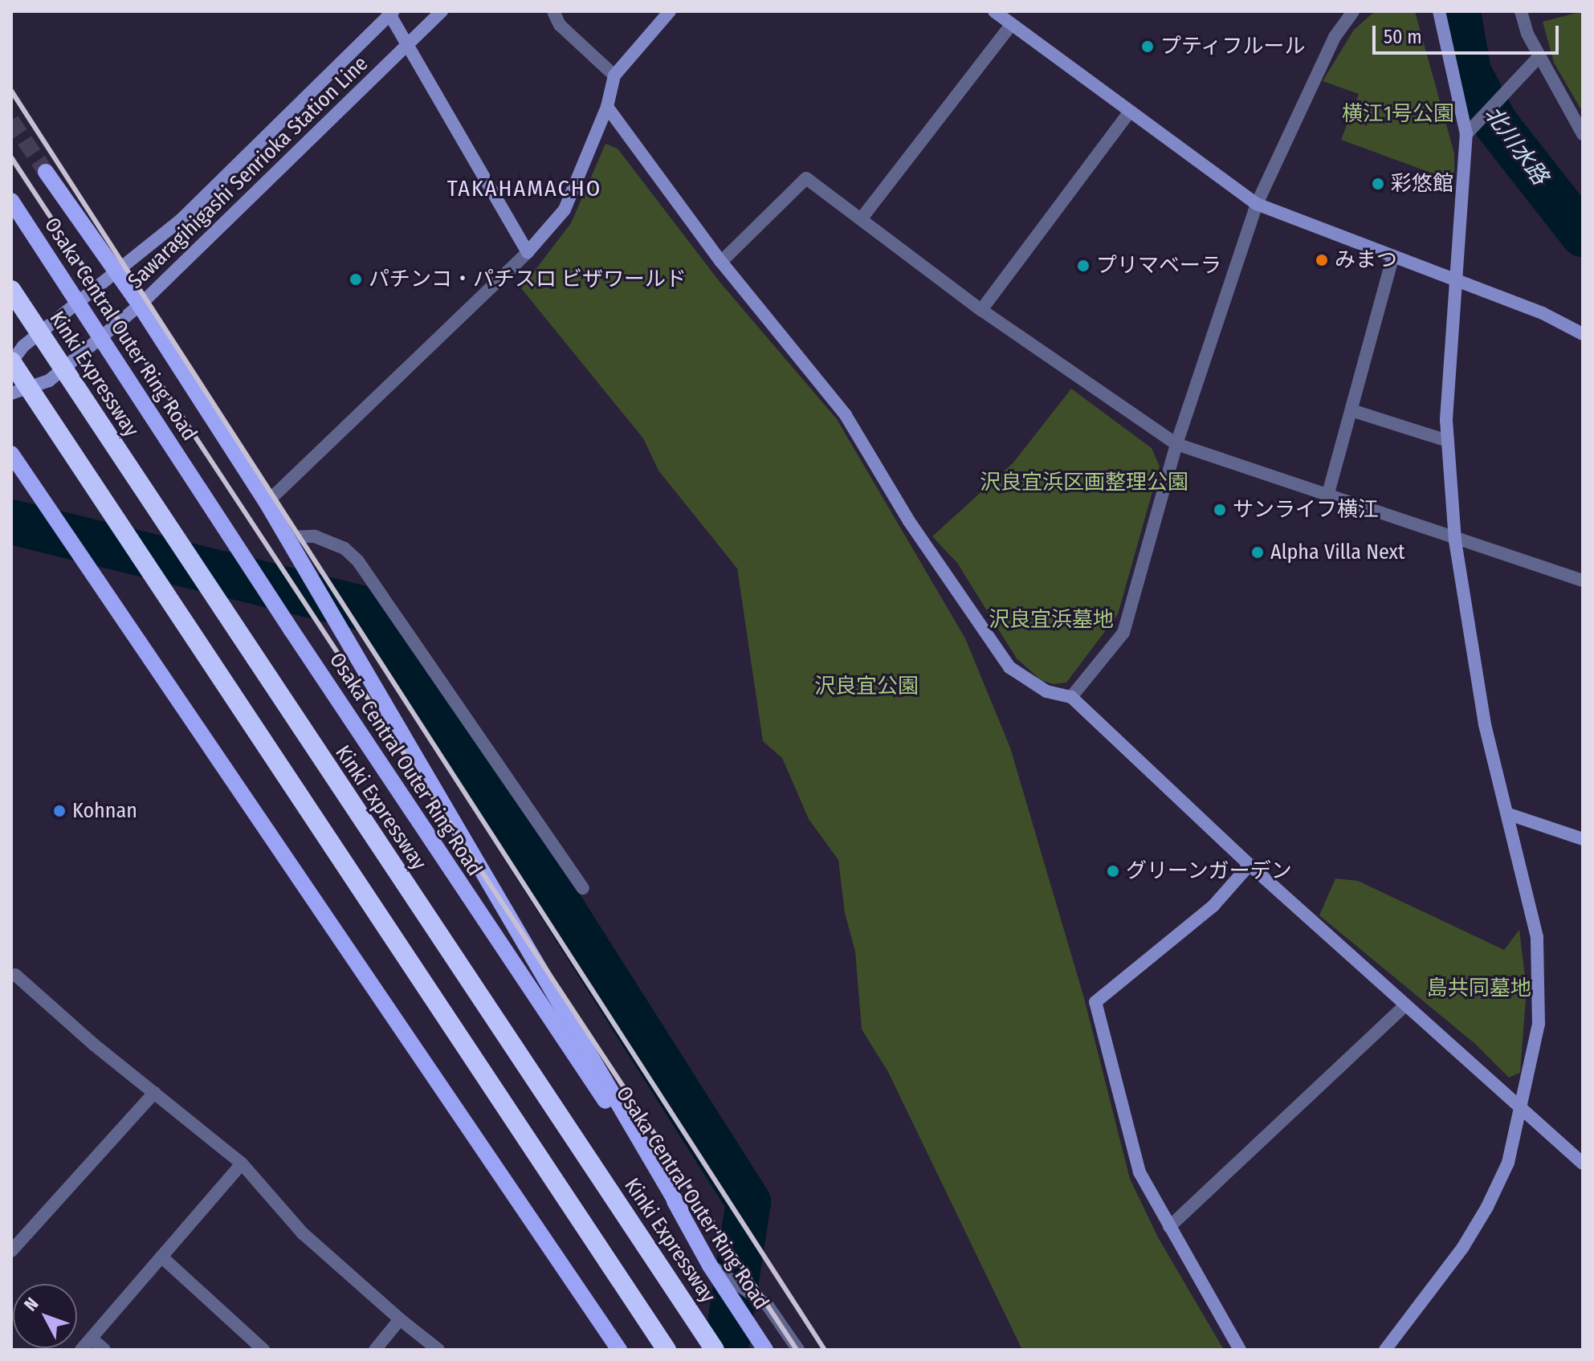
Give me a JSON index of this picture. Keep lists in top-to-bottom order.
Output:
{
  "streets": {
    "highway": ["Kinki Expressway"],
    "main road": ["Osaka Central Outer Ring Road"],
    "street": ["Sawaragihigashi Senrioka Station Line"]
  },
  "districts": ["TAKAHAMACHO"],
  "water": ["北川水路"],
  "parks": [
    "横江1号公園",
    "沢良宜浜区画整理公園",
    "沢良宜浜墓地",
    "沢良宜公園",
    "島共同墓地"
  ],
  "places": [
    "プティフルール",
    "彩悠館",
    "みまつ",
    "プリマベーラ",
    "パチンコ・パチスロ ビザワールド",
    "サンライフ横江",
    "Alpha Villa Next",
    "Kohnan",
    "グリーンガーデン"
  ],
  "scale_bar": "50 m",
  "north": "top left"
}
